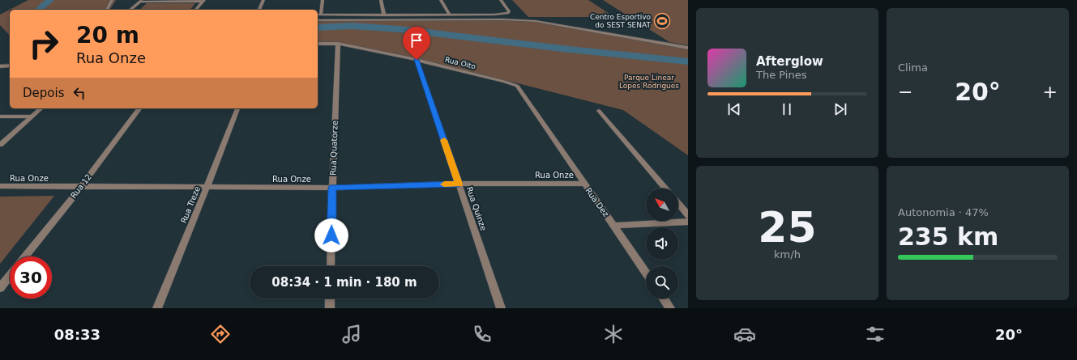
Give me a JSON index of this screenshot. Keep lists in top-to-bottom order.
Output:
{
  "streets": {
    "street": [
      "Rua Oito",
      "Rua Quatorze",
      "Rua Onze",
      "Rua 12",
      "Rua Dez",
      "Rua Treze",
      "Rua Quinze"
    ]
  },
  "crossings": [
    ["Rua Oito", "Rua Quatorze"],
    ["Rua Oito", "Rua Dez"],
    ["Rua Oito", "Rua Quinze"],
    ["Rua Quatorze", "Rua Onze"],
    ["Rua Onze", "Rua 12"],
    ["Rua Onze", "Rua Dez"],
    ["Rua Onze", "Rua Treze"],
    ["Rua Onze", "Rua Quinze"]
  ],
  "parks": ["Parque Linear Lopes Rodrigues"],
  "places": {
    "sports": ["Centro Esportivo do SEST SENAT"]
  },
  "north": "top left",
  "page": {
    "tile": [
      "Clima",
      ["25", "km/h"],
      ["Autonomia · 47%", "235 km"]
    ],
    "turn": ["20 m", "Rua Onze"],
    "song": ["Afterglow", "The Pines"],
    "then": "Depois",
    "heat": ["−", "20°", "+"],
    "limit": "30",
    "trip": "08:34 · 1 min · 180 m",
    "tabs": ["08:33", "20°"]
  }
}
